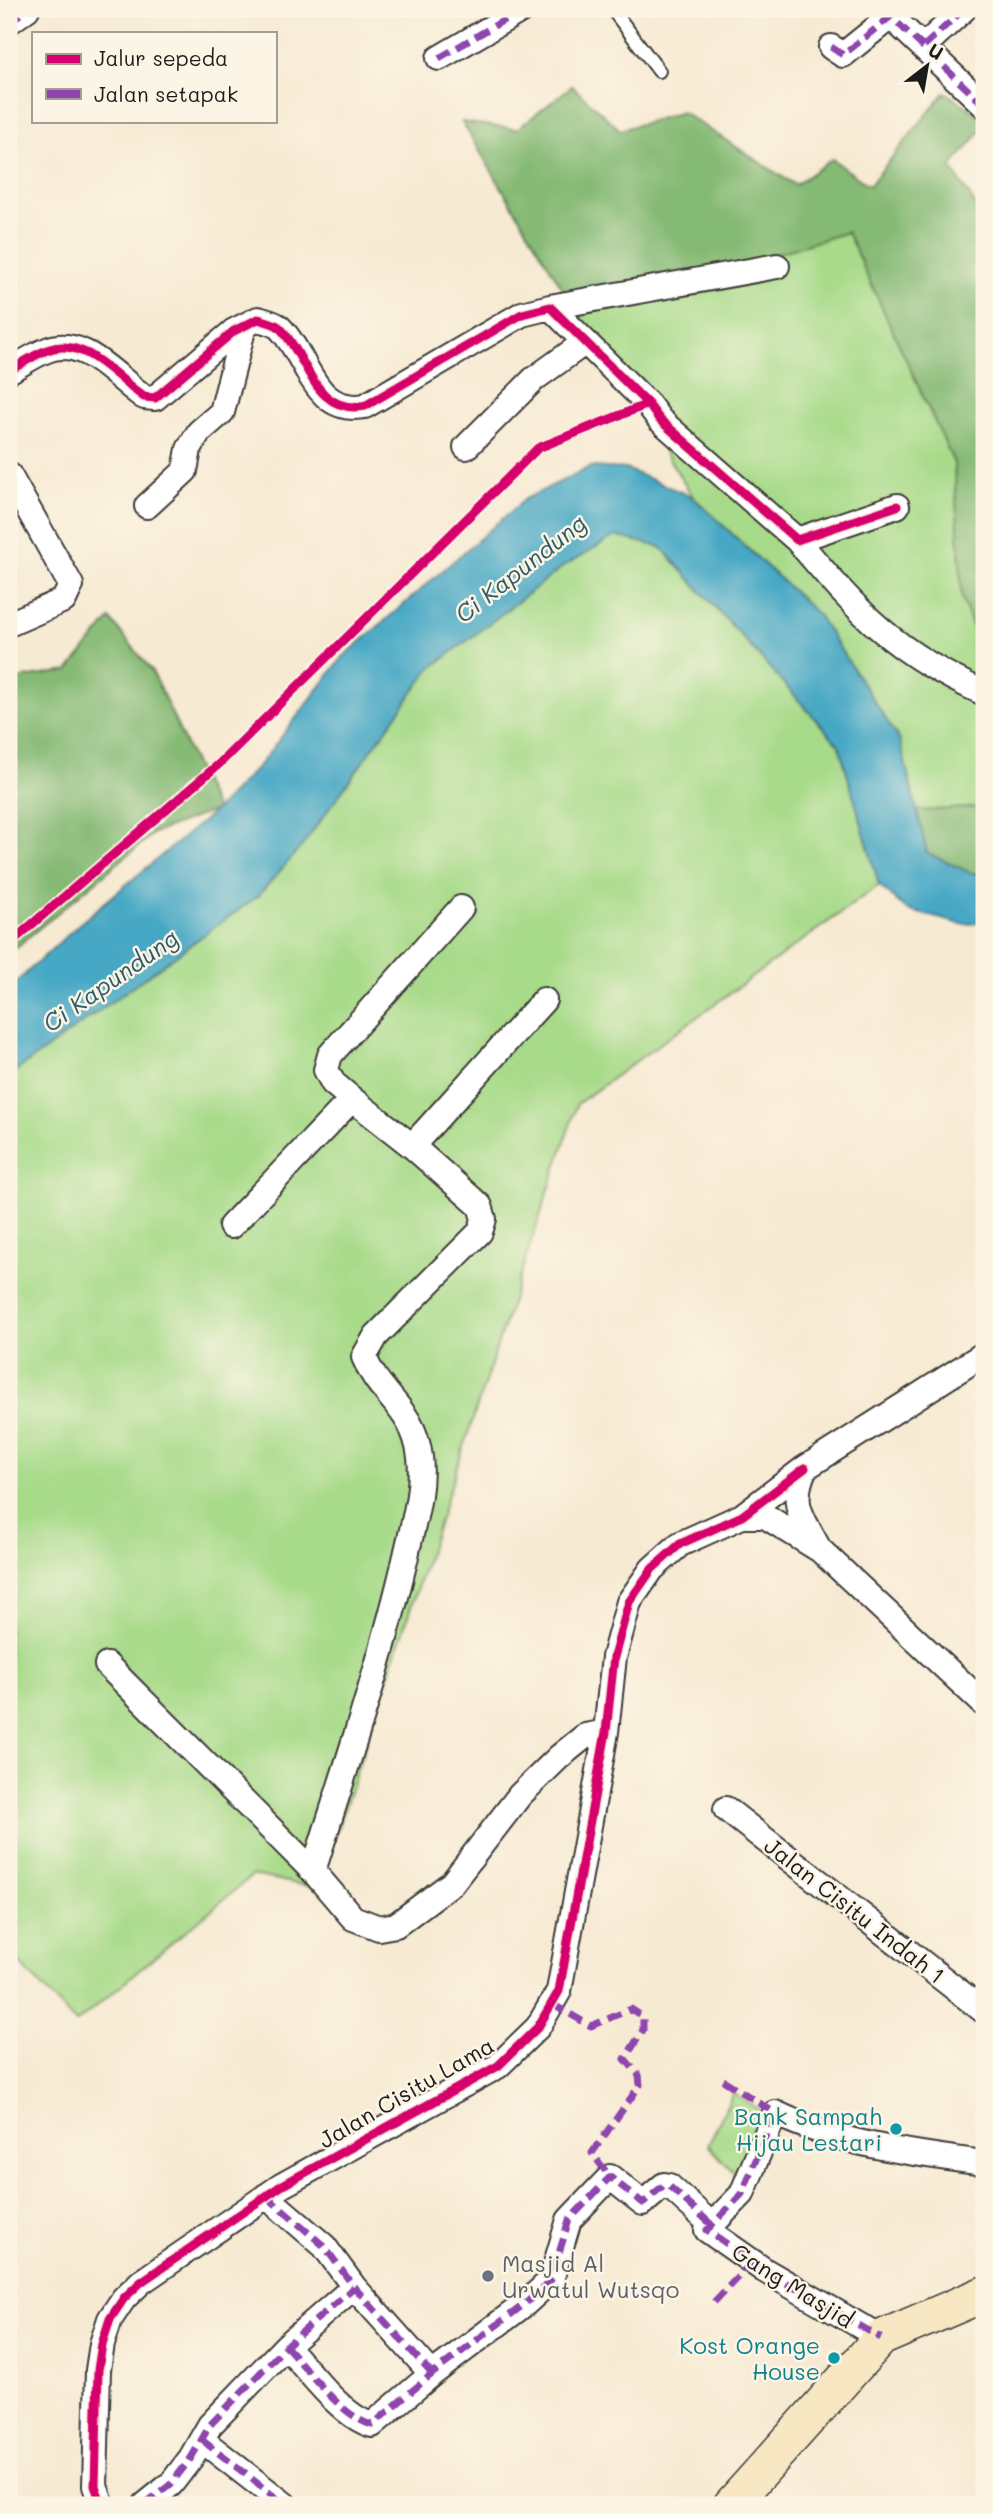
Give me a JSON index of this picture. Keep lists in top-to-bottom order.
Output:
{
  "streets": {
    "street": ["Jalan Cisitu Indah 1", "Jalan Cisitu Lama", "Gang Masjid"]
  },
  "water": ["Ci Kapundung"],
  "places": ["Bank Sampah Hijau Lestari", "Masjid Al Urwatul Wutsqo", "Kost Orange House"],
  "legend": ["Jalur sepeda", "Jalan setapak"],
  "north": "top right"
}
